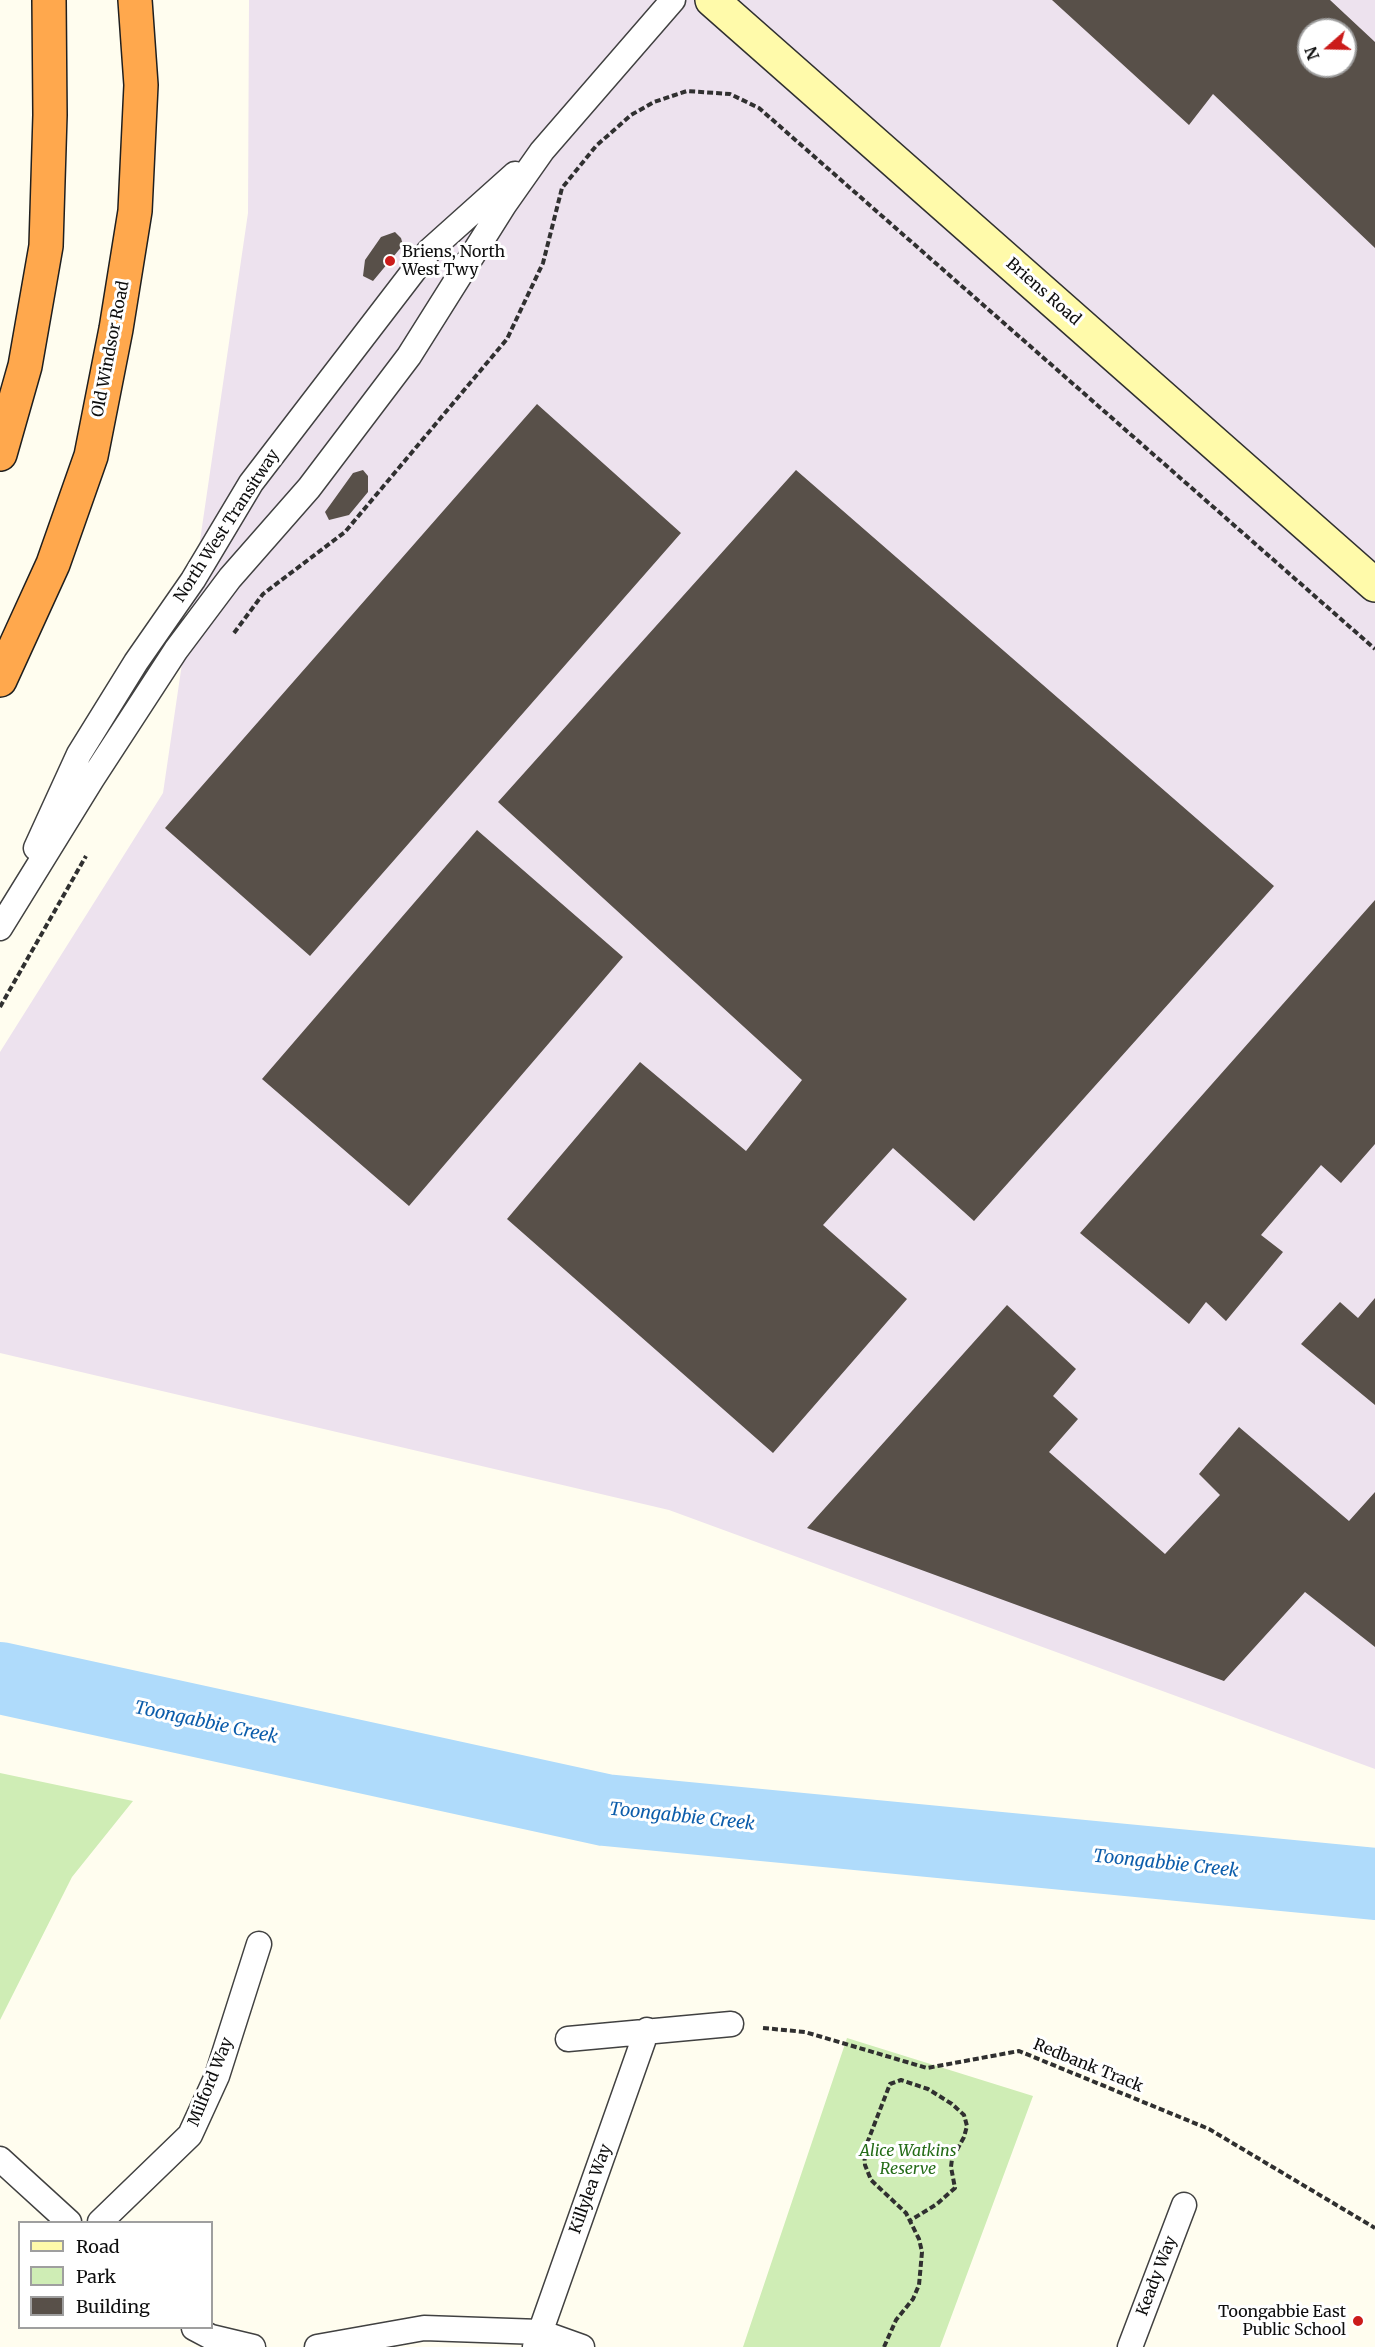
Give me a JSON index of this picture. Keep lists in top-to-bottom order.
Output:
{
  "streets": {
    "highway": ["Old Windsor Road"],
    "street": ["Briens Road"],
    "lane": [
      "North West Transitway",
      "Milford Way",
      "Killylea Way",
      "Keady Way"
    ],
    "path": ["Redbank Track"]
  },
  "water": ["Toongabbie Creek"],
  "parks": ["Alice Watkins Reserve"],
  "places": ["Briens, North West Twy", "Toongabbie East Public School"],
  "legend": ["Road", "Park", "Building"],
  "north": "left"
}
